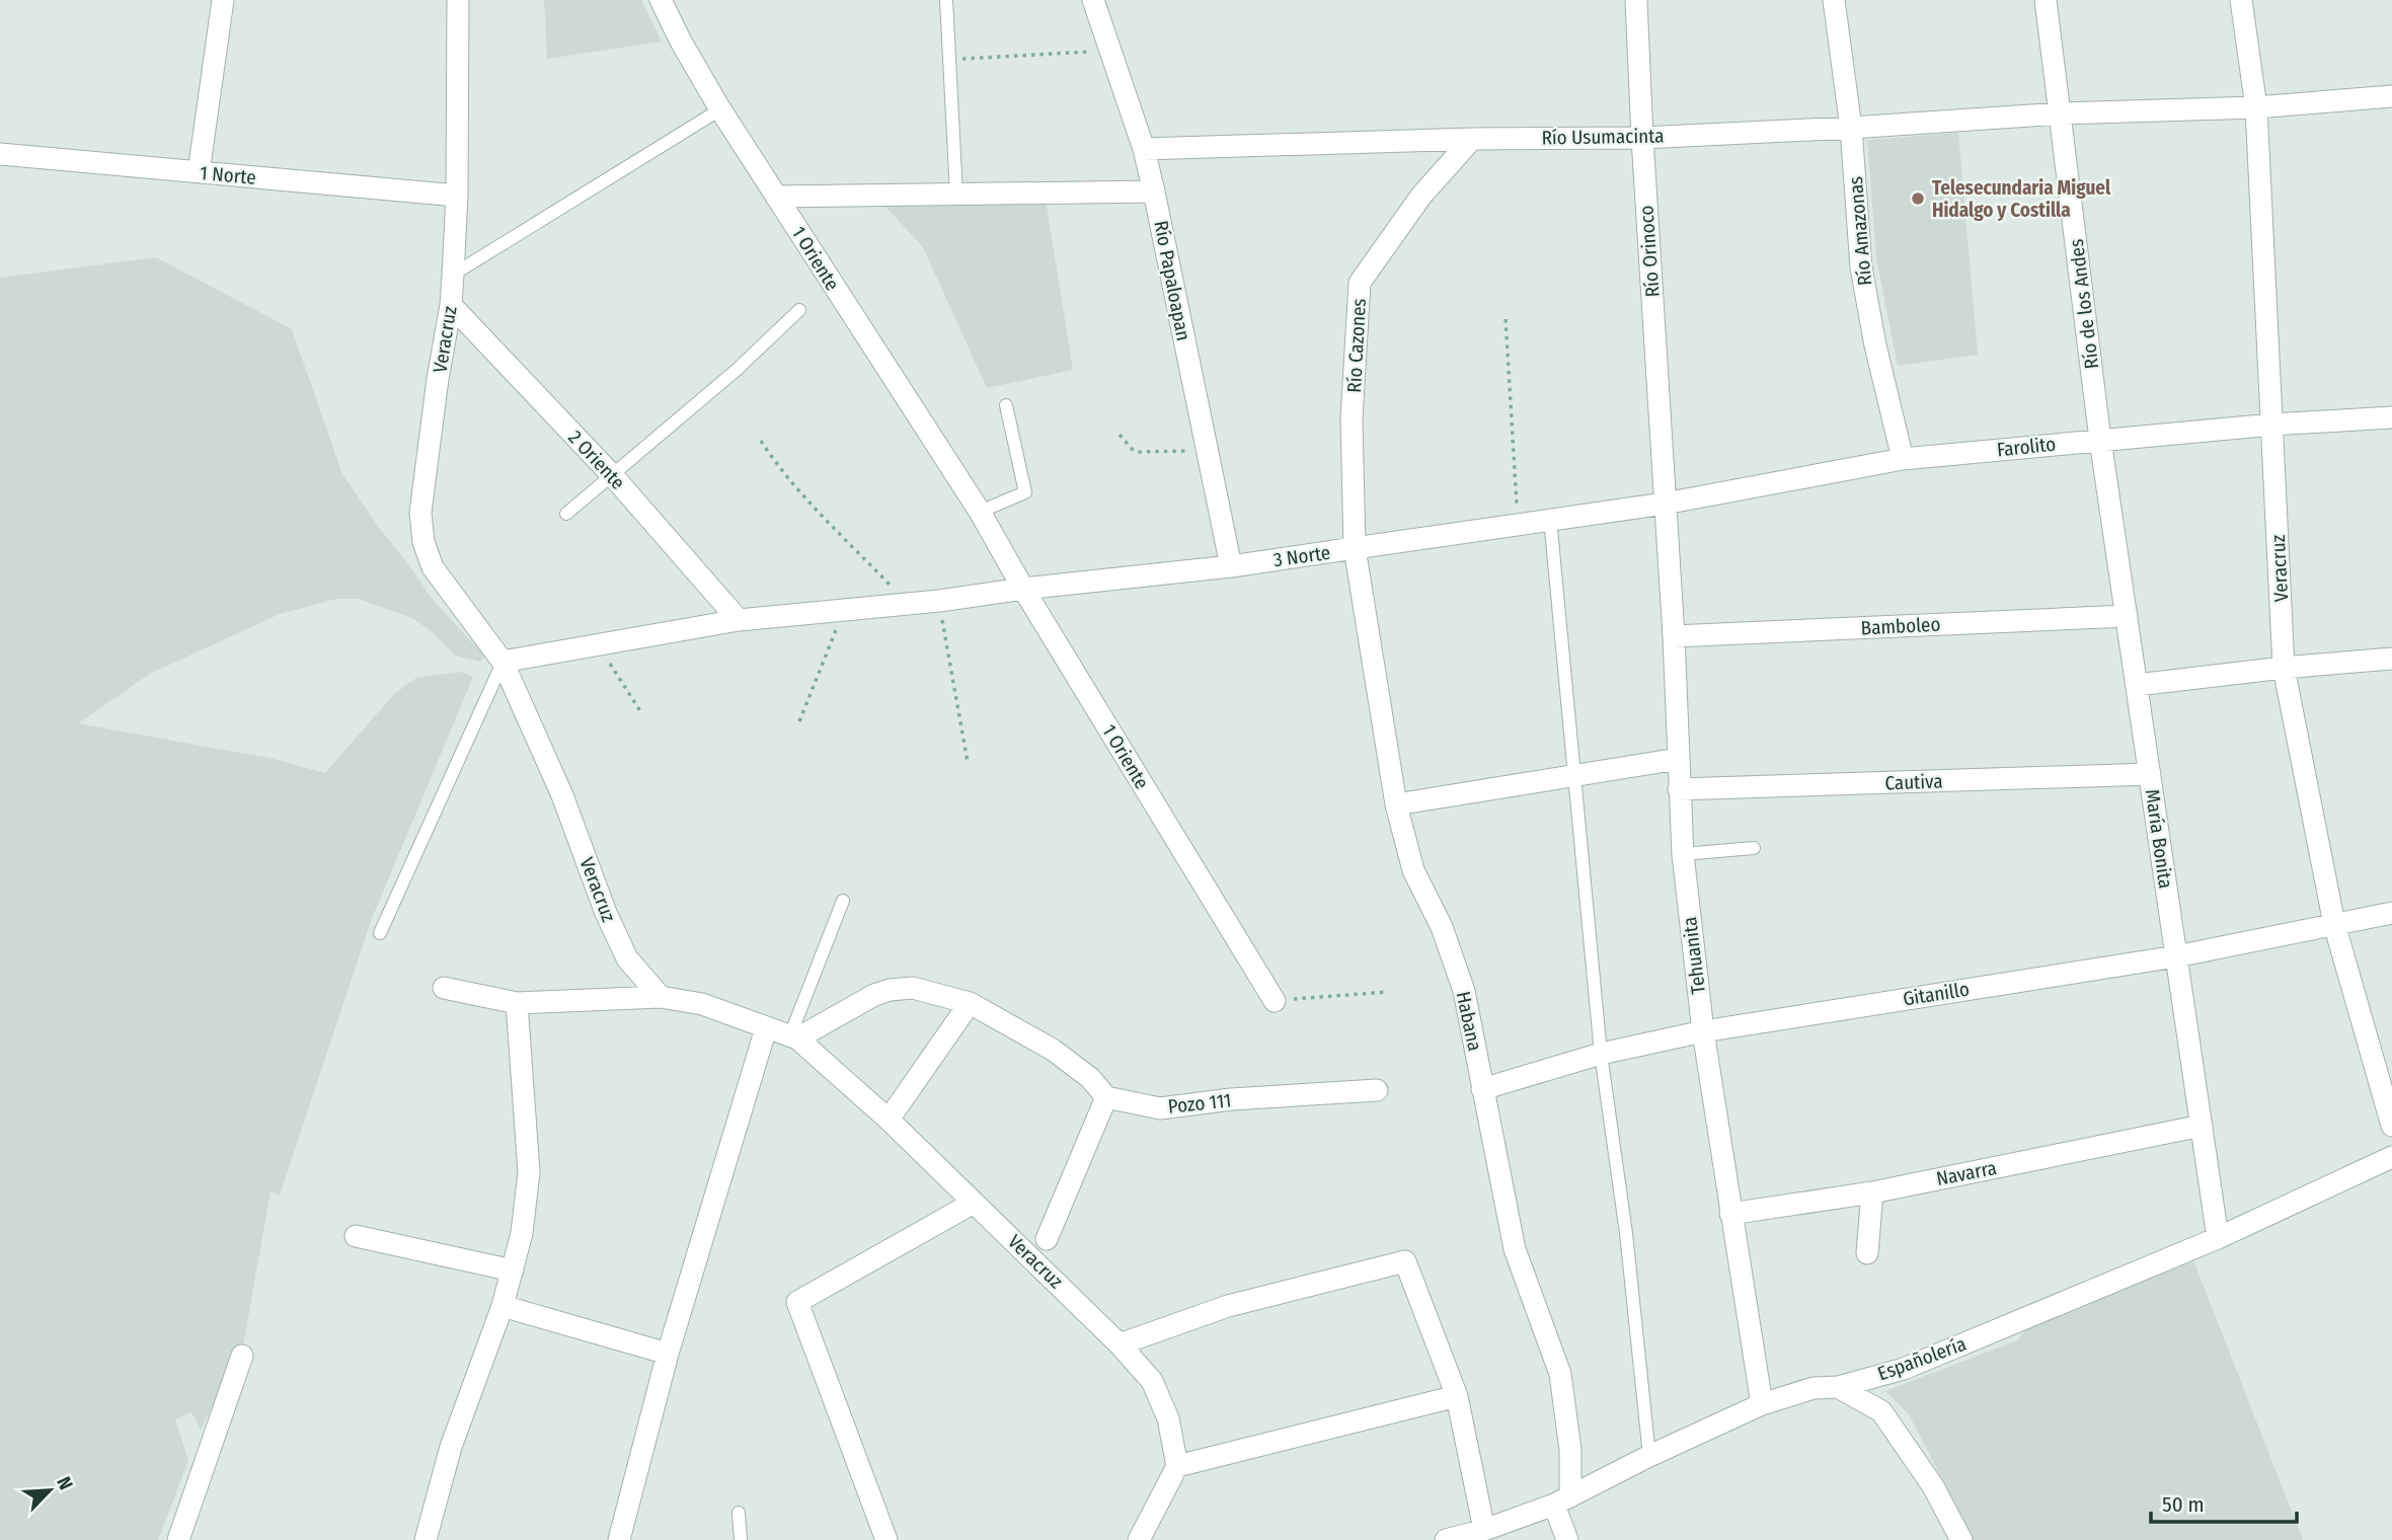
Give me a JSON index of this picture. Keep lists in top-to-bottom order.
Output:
{
  "streets": {
    "street": [
      "Río Usumacinta",
      "1 Norte",
      "Río Amazonas",
      "Río Orinoco",
      "1 Oriente",
      "Río Papaloapan",
      "Río de los Andes",
      "Veracruz",
      "Río Cazones",
      "Farolito",
      "2 Oriente",
      "3 Norte",
      "Bamboleo",
      "Cautiva",
      "María Bonita",
      "Tehuanita",
      "Gitanillo",
      "Habana",
      "Pozo 111",
      "Navarra",
      "Españolería"
    ]
  },
  "crossings": [
    ["Río Usumacinta", "Río Amazonas"],
    ["Río Usumacinta", "Río Orinoco"],
    ["Río Usumacinta", "Río Papaloapan"],
    ["Río Usumacinta", "Río de los Andes"],
    ["Río Usumacinta", "Veracruz"],
    ["Río Usumacinta", "Río Cazones"],
    ["1 Norte", "Veracruz"],
    ["Río Amazonas", "Farolito"],
    ["Río Orinoco", "Farolito"],
    ["Río Orinoco", "3 Norte"],
    ["Río Orinoco", "Tehuanita"],
    ["1 Oriente", "3 Norte"],
    ["Río Papaloapan", "3 Norte"],
    ["Río de los Andes", "Farolito"],
    ["Río de los Andes", "María Bonita"],
    ["Veracruz", "Farolito"],
    ["Veracruz", "2 Oriente"],
    ["Veracruz", "3 Norte"],
    ["Veracruz", "Gitanillo"],
    ["Veracruz", "Pozo 111"],
    ["Río Cazones", "3 Norte"],
    ["Río Cazones", "Habana"],
    ["Farolito", "3 Norte"],
    ["Farolito", "María Bonita"],
    ["Farolito", "Tehuanita"],
    ["2 Oriente", "3 Norte"],
    ["3 Norte", "Tehuanita"],
    ["3 Norte", "Habana"],
    ["Bamboleo", "María Bonita"],
    ["Bamboleo", "Tehuanita"],
    ["Cautiva", "María Bonita"],
    ["Cautiva", "Tehuanita"],
    ["María Bonita", "Gitanillo"],
    ["María Bonita", "Navarra"],
    ["María Bonita", "Españolería"],
    ["Tehuanita", "Gitanillo"],
    ["Tehuanita", "Navarra"],
    ["Tehuanita", "Españolería"],
    ["Gitanillo", "Habana"],
    ["Habana", "Españolería"]
  ],
  "places": ["Telesecundaria Miguel Hidalgo y Costilla"],
  "scale_bar": "50 m",
  "north": "top right"
}
